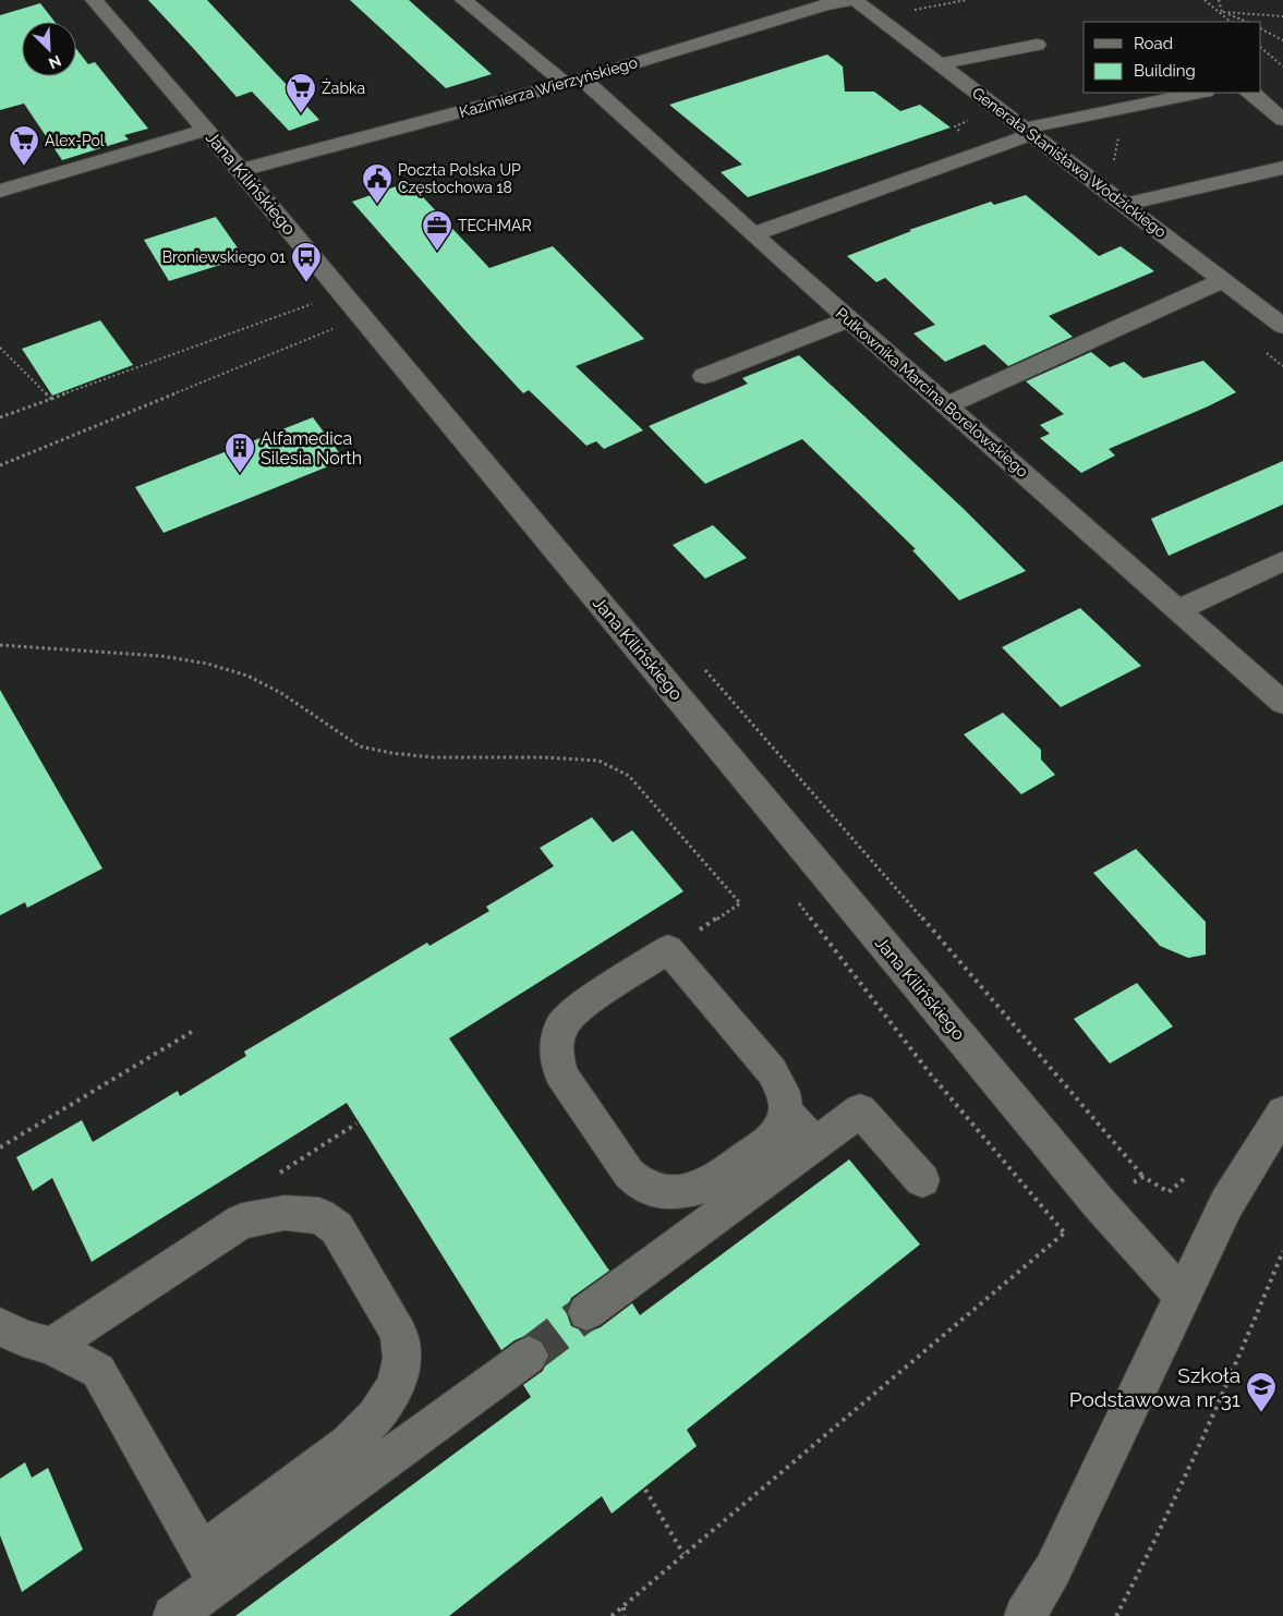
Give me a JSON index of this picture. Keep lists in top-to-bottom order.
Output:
{
  "streets": {
    "street": [
      "Kazimierza Wierzyńskiego",
      "Generała Stanisława Wodzickiego",
      "Jana Kilińskiego",
      "Pułkownika Marcina Borelowskiego"
    ]
  },
  "crossings": [
    ["Kazimierza Wierzyńskiego", "Generała Stanisława Wodzickiego"],
    ["Kazimierza Wierzyńskiego", "Jana Kilińskiego"],
    ["Kazimierza Wierzyńskiego", "Pułkownika Marcina Borelowskiego"]
  ],
  "places": {
    "supermarket": ["Żabka", "Alex-Pol"],
    "public building": ["Poczta Polska UP Częstochowa 18"],
    "office": ["TECHMAR"],
    "bus stop": ["Broniewskiego 01"],
    "building": ["Alfamedica Silesia North"],
    "school or university": ["Szkoła Podstawowa nr 31"]
  },
  "legend": ["Road", "Building"],
  "north": "bottom right"
}
